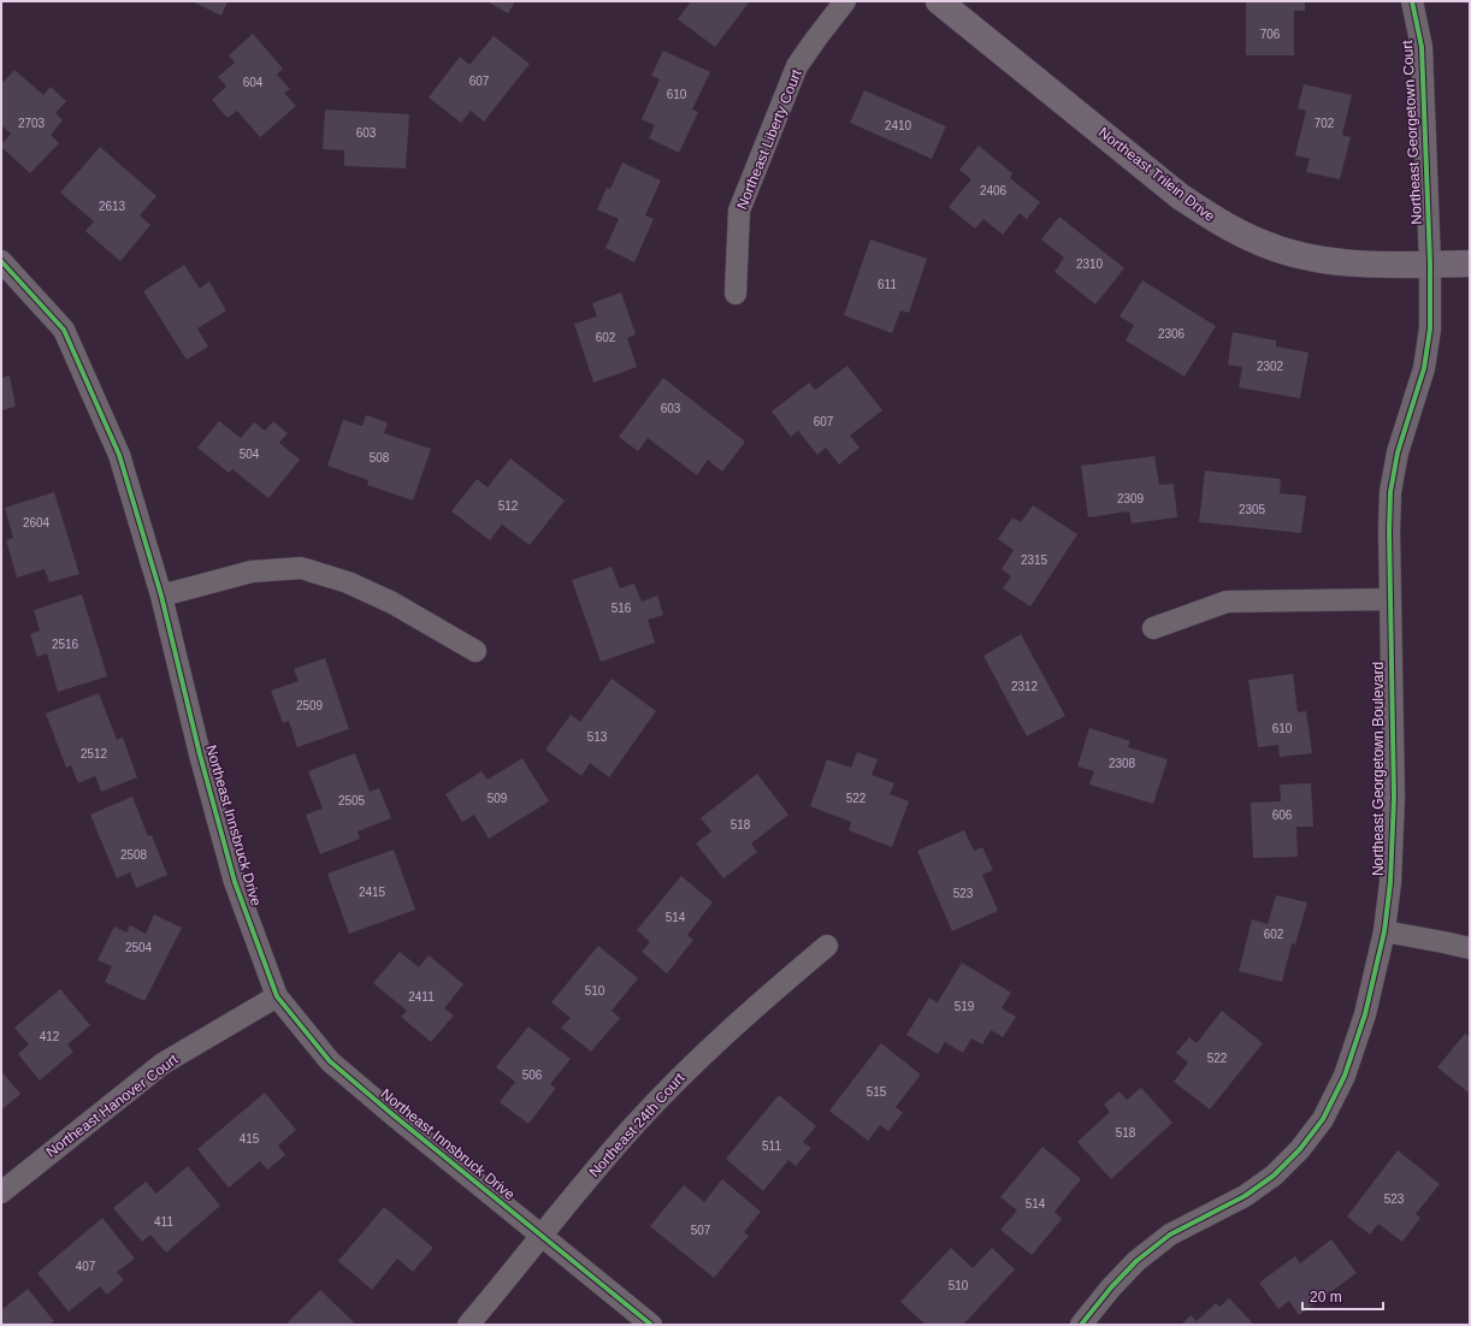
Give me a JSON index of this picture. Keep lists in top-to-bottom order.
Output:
{
  "streets": {
    "street": [
      "Northeast Georgetown Court",
      "Northeast Liberty Court",
      "Northeast Trilein Drive",
      "Northeast Georgetown Boulevard",
      "Northeast Innsbruck Drive",
      "Northeast Hanover Court",
      "Northeast 24th Court"
    ]
  },
  "crossings": [
    ["Northeast Georgetown Court", "Northeast Trilein Drive"],
    ["Northeast Georgetown Court", "Northeast Georgetown Boulevard"],
    ["Northeast Trilein Drive", "Northeast Georgetown Boulevard"],
    ["Northeast Innsbruck Drive", "Northeast Hanover Court"],
    ["Northeast Innsbruck Drive", "Northeast 24th Court"]
  ],
  "house_numbers": [
    "706",
    "607",
    "604",
    "610",
    "2703",
    "702",
    "2410",
    "603",
    "2406",
    "2613",
    "2310",
    "611",
    "2306",
    "602",
    "2302",
    "603",
    "607",
    "504",
    "508",
    "2309",
    "512",
    "2305",
    "2604",
    "2315",
    "516",
    "2516",
    "2312",
    "2509",
    "610",
    "513",
    "2512",
    "2308",
    "509",
    "522",
    "2505",
    "606",
    "518",
    "2508",
    "2415",
    "523",
    "514",
    "602",
    "2504",
    "510",
    "2411",
    "519",
    "412",
    "522",
    "506",
    "515",
    "518",
    "415",
    "511",
    "523",
    "514",
    "411",
    "507",
    "407",
    "510"
  ],
  "scale_bar": "20 m"
}
